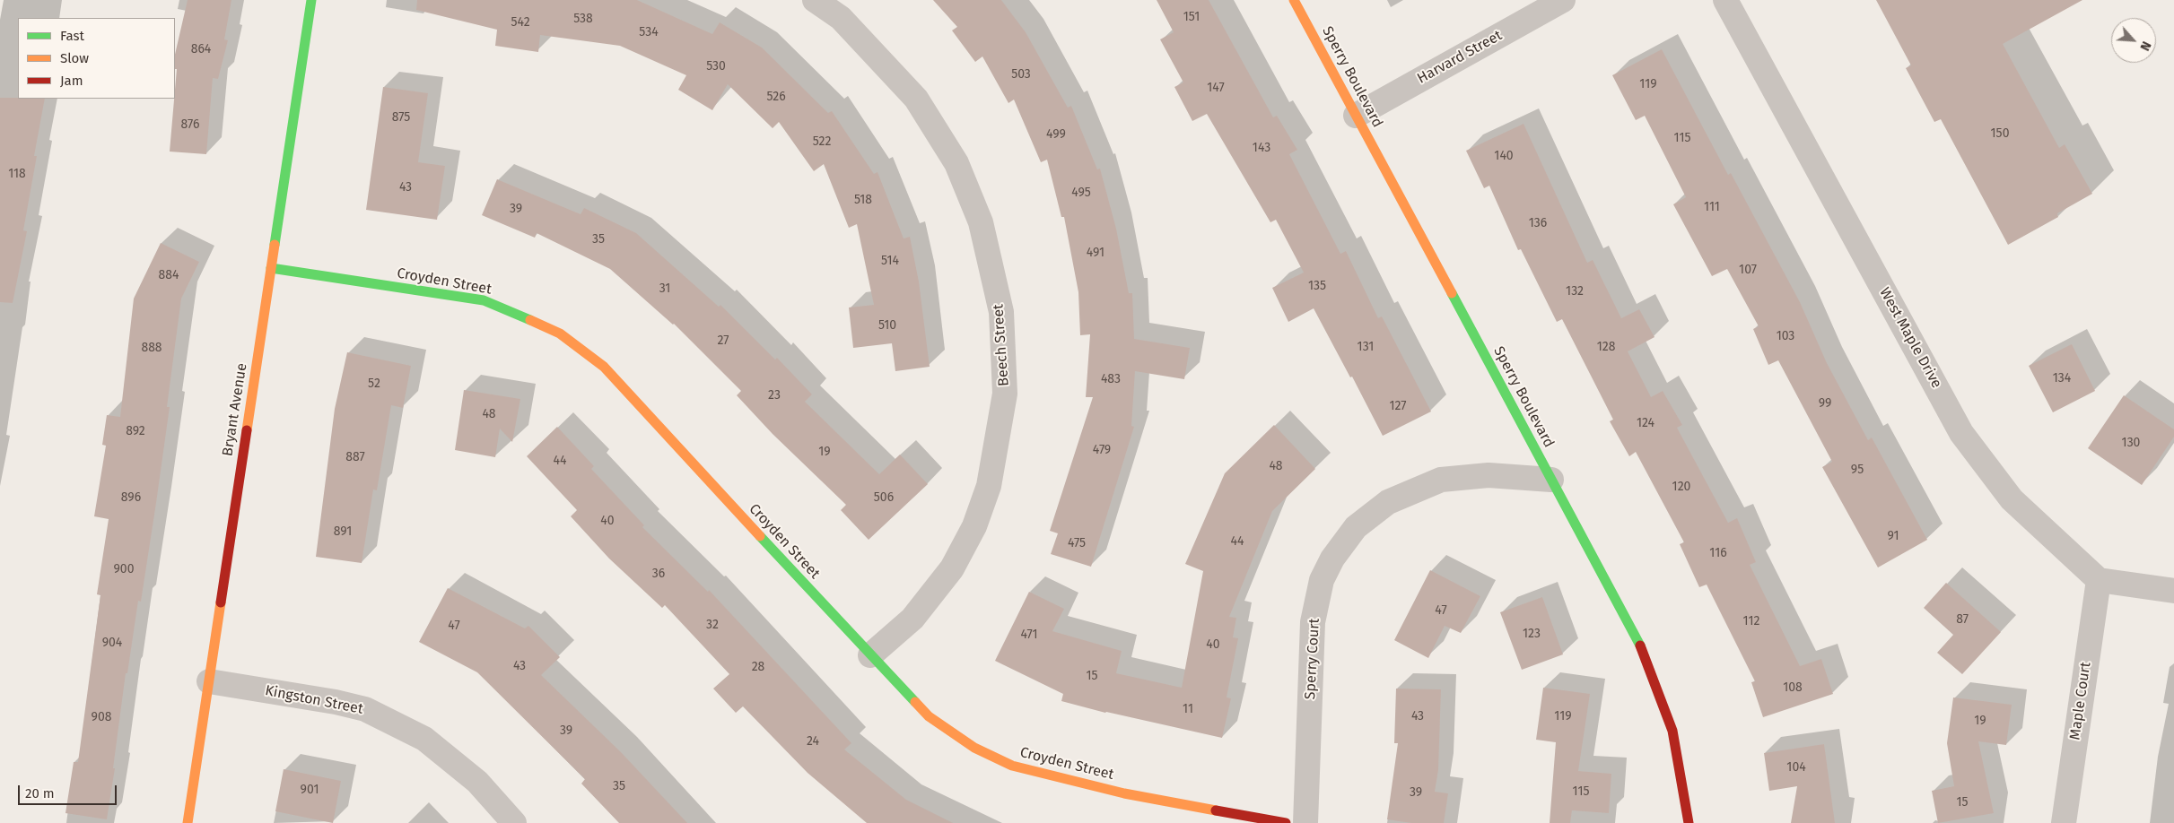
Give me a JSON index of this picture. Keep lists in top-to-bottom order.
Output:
{
  "streets": {
    "street": [
      "Harvard Street",
      "Sperry Boulevard",
      "Croyden Street",
      "West Maple Drive",
      "Beech Street",
      "Bryant Avenue",
      "Sperry Court",
      "Kingston Street",
      "Maple Court"
    ]
  },
  "crossings": [
    ["Harvard Street", "Sperry Boulevard"],
    ["Sperry Boulevard", "Sperry Court"],
    ["Croyden Street", "Beech Street"],
    ["Croyden Street", "Bryant Avenue"],
    ["West Maple Drive", "Maple Court"],
    ["Bryant Avenue", "Kingston Street"]
  ],
  "house_numbers": [
    "151",
    "538",
    "542",
    "534",
    "864",
    "530",
    "503",
    "119",
    "147",
    "526",
    "875",
    "876",
    "150",
    "499",
    "115",
    "522",
    "143",
    "140",
    "118",
    "43",
    "495",
    "518",
    "111",
    "39",
    "136",
    "35",
    "491",
    "514",
    "107",
    "884",
    "135",
    "31",
    "132",
    "510",
    "103",
    "27",
    "131",
    "128",
    "888",
    "134",
    "483",
    "52",
    "23",
    "99",
    "127",
    "48",
    "124",
    "892",
    "130",
    "479",
    "19",
    "887",
    "44",
    "48",
    "95",
    "120",
    "896",
    "506",
    "40",
    "891",
    "91",
    "44",
    "475",
    "116",
    "900",
    "36",
    "47",
    "87",
    "112",
    "32",
    "47",
    "123",
    "471",
    "904",
    "40",
    "43",
    "28",
    "15",
    "108",
    "11",
    "43",
    "119",
    "908",
    "19",
    "39",
    "24",
    "104",
    "35",
    "901",
    "115",
    "39",
    "15"
  ],
  "legend": ["Fast", "Slow", "Jam"],
  "scale_bar": "20 m",
  "north": "bottom right"
}
